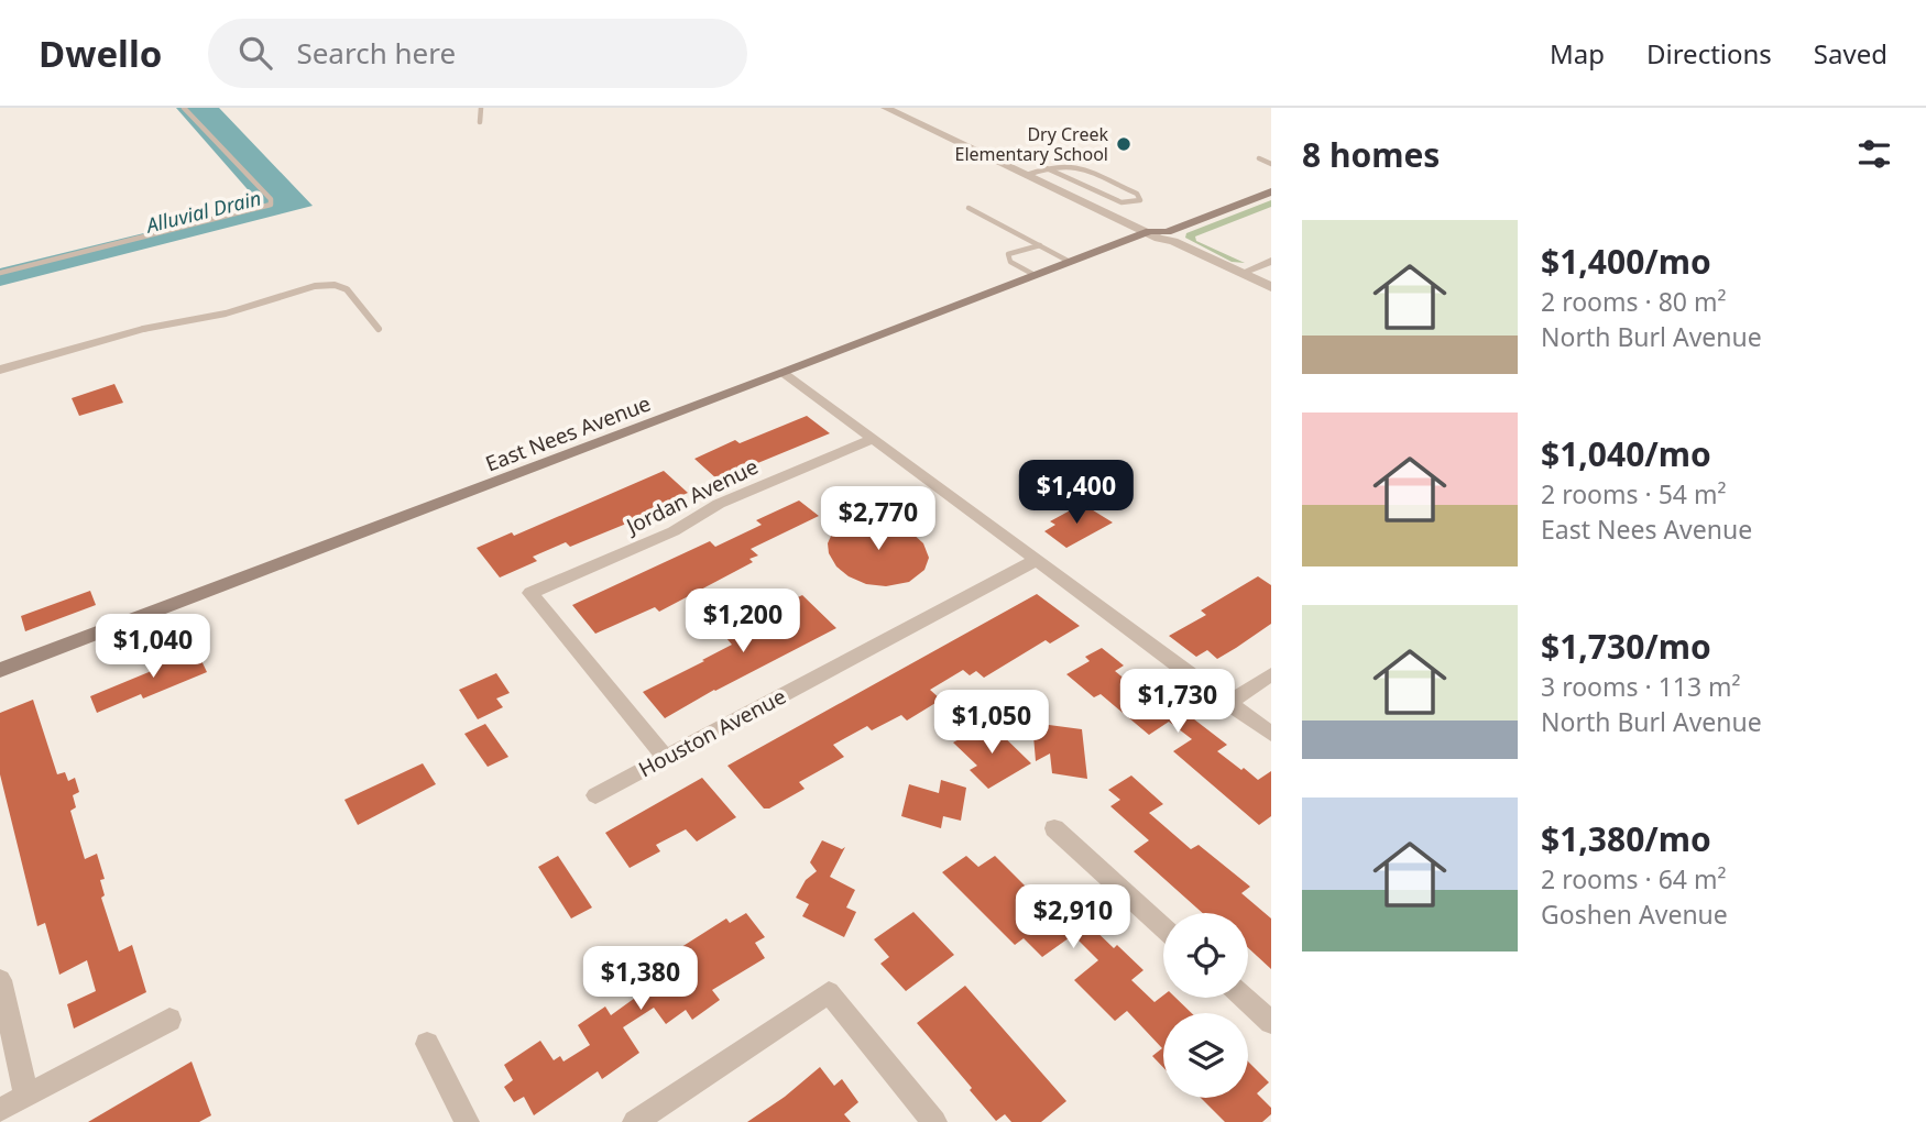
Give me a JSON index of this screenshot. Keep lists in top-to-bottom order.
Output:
{
  "streets": {
    "main road": ["East Nees Avenue"],
    "street": ["Jordan Avenue", "Houston Avenue"]
  },
  "crossings": [
    ["Jordan Avenue", "Houston Avenue"]
  ],
  "water": ["Alluvial Drain"],
  "places": ["Dry Creek Elementary School"],
  "page": {
    "header": "Dwello",
    "search": "Search here",
    "nav": ["Map", "Directions", "Saved"],
    "heading": "8 homes",
    "list": [
      {
        "name": "$1,400/mo",
        "note": "2 rooms · 80 m² · North Burl Avenue"
      },
      {
        "name": "$1,040/mo",
        "note": "2 rooms · 54 m² · East Nees Avenue"
      },
      {
        "name": "$1,730/mo",
        "note": "3 rooms · 113 m² · North Burl Avenue"
      },
      {
        "name": "$1,380/mo",
        "note": "2 rooms · 64 m² · Goshen Avenue"
      }
    ],
    "price": [
      "$1,400",
      "$2,770",
      "$1,200",
      "$1,040",
      "$1,730",
      "$1,050",
      "$2,910",
      "$1,380"
    ]
  }
}
